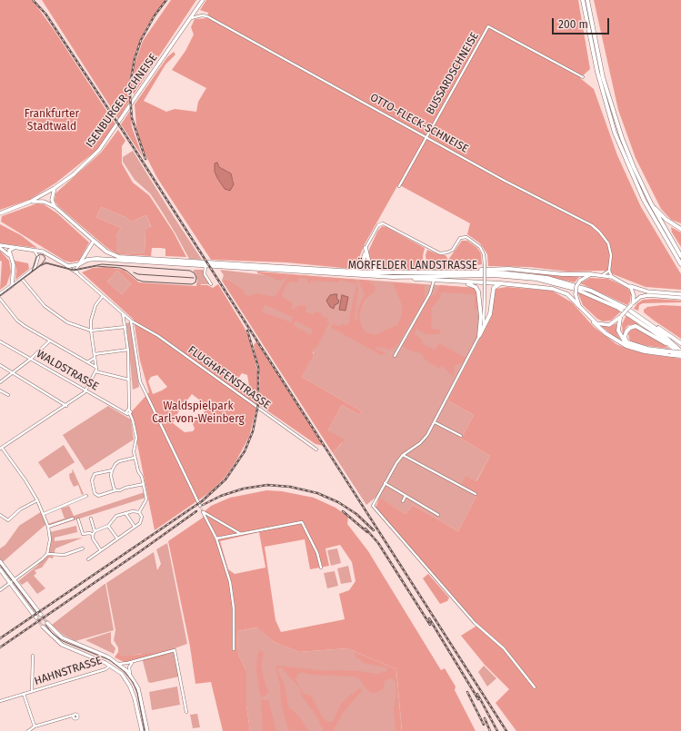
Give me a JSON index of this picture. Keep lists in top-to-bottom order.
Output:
{
  "streets": {
    "highway": ["MÖRFELDER LANDSTRASSE"],
    "main road": ["ISENBURGER SCHNEISE"],
    "street": [
      "BUSSARDSCHNEISE",
      "OTTO-FLECK-SCHNEISE",
      "WALDSTRASSE",
      "FLUGHAFENSTRASSE",
      "HAHNSTRASSE"
    ]
  },
  "crossings": [
    ["BUSSARDSCHNEISE", "OTTO-FLECK-SCHNEISE"],
    ["ISENBURGER SCHNEISE", "OTTO-FLECK-SCHNEISE"]
  ],
  "parks": ["Frankfurter Stadtwald", "Waldspielpark Carl-von-Weinberg"],
  "scale_bar": "200 m"
}
